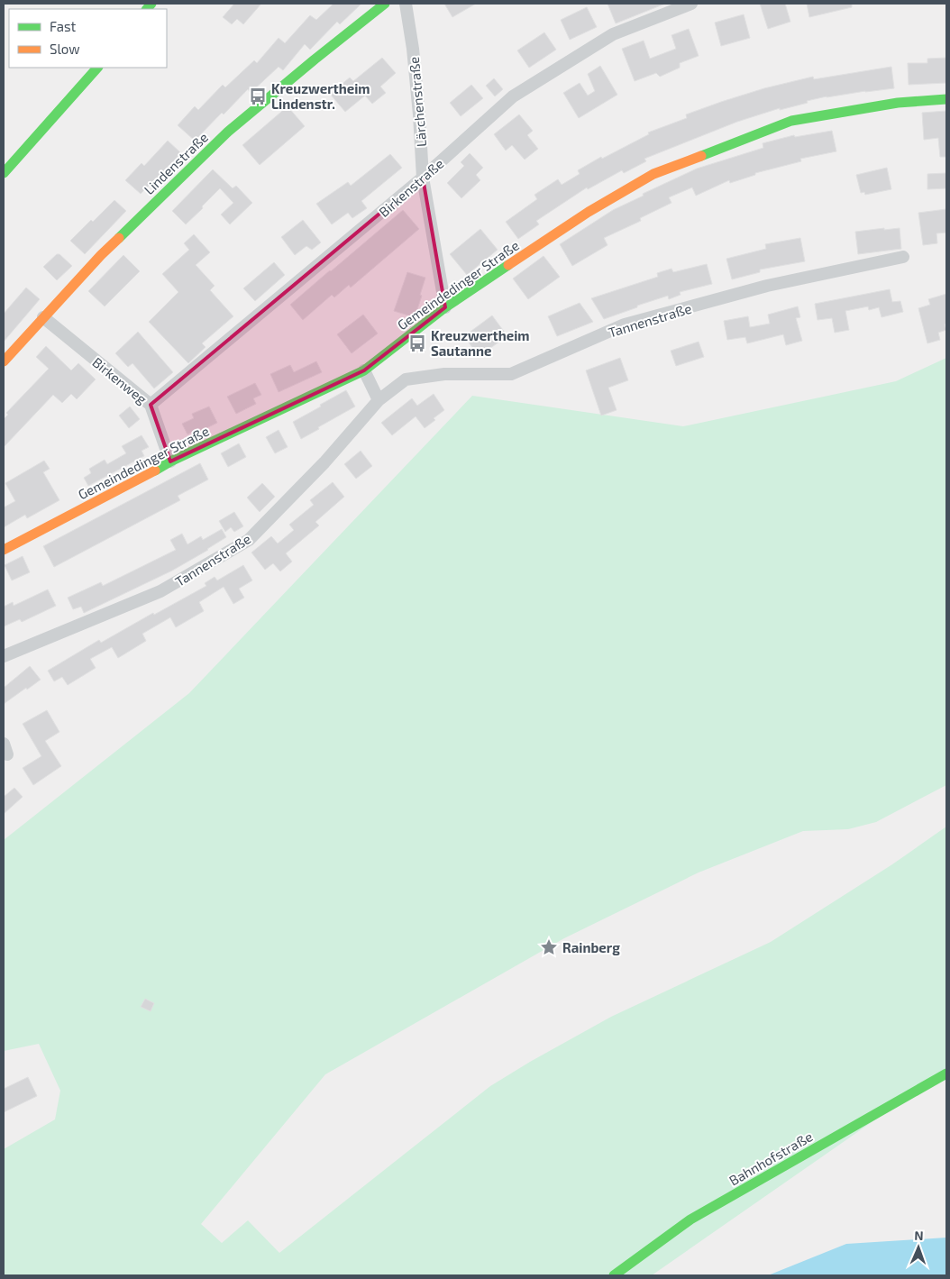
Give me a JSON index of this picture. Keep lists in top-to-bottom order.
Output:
{
  "streets": {
    "street": [
      "Lärchenstraße",
      "Lindenstraße",
      "Birkenstraße",
      "Gemeindedinger Straße",
      "Tannenstraße",
      "Birkenweg",
      "Bahnhofstraße"
    ]
  },
  "crossings": [
    ["Lärchenstraße", "Birkenstraße"],
    ["Lärchenstraße", "Gemeindedinger Straße"],
    ["Lindenstraße", "Birkenweg"],
    ["Birkenstraße", "Birkenweg"],
    ["Gemeindedinger Straße", "Birkenweg"]
  ],
  "places": {
    "bus stop": ["Kreuzwertheim Lindenstr.", "Kreuzwertheim Sautanne"],
    "place": ["Rainberg"]
  },
  "legend": ["Fast", "Slow"],
  "north": "top"
}
